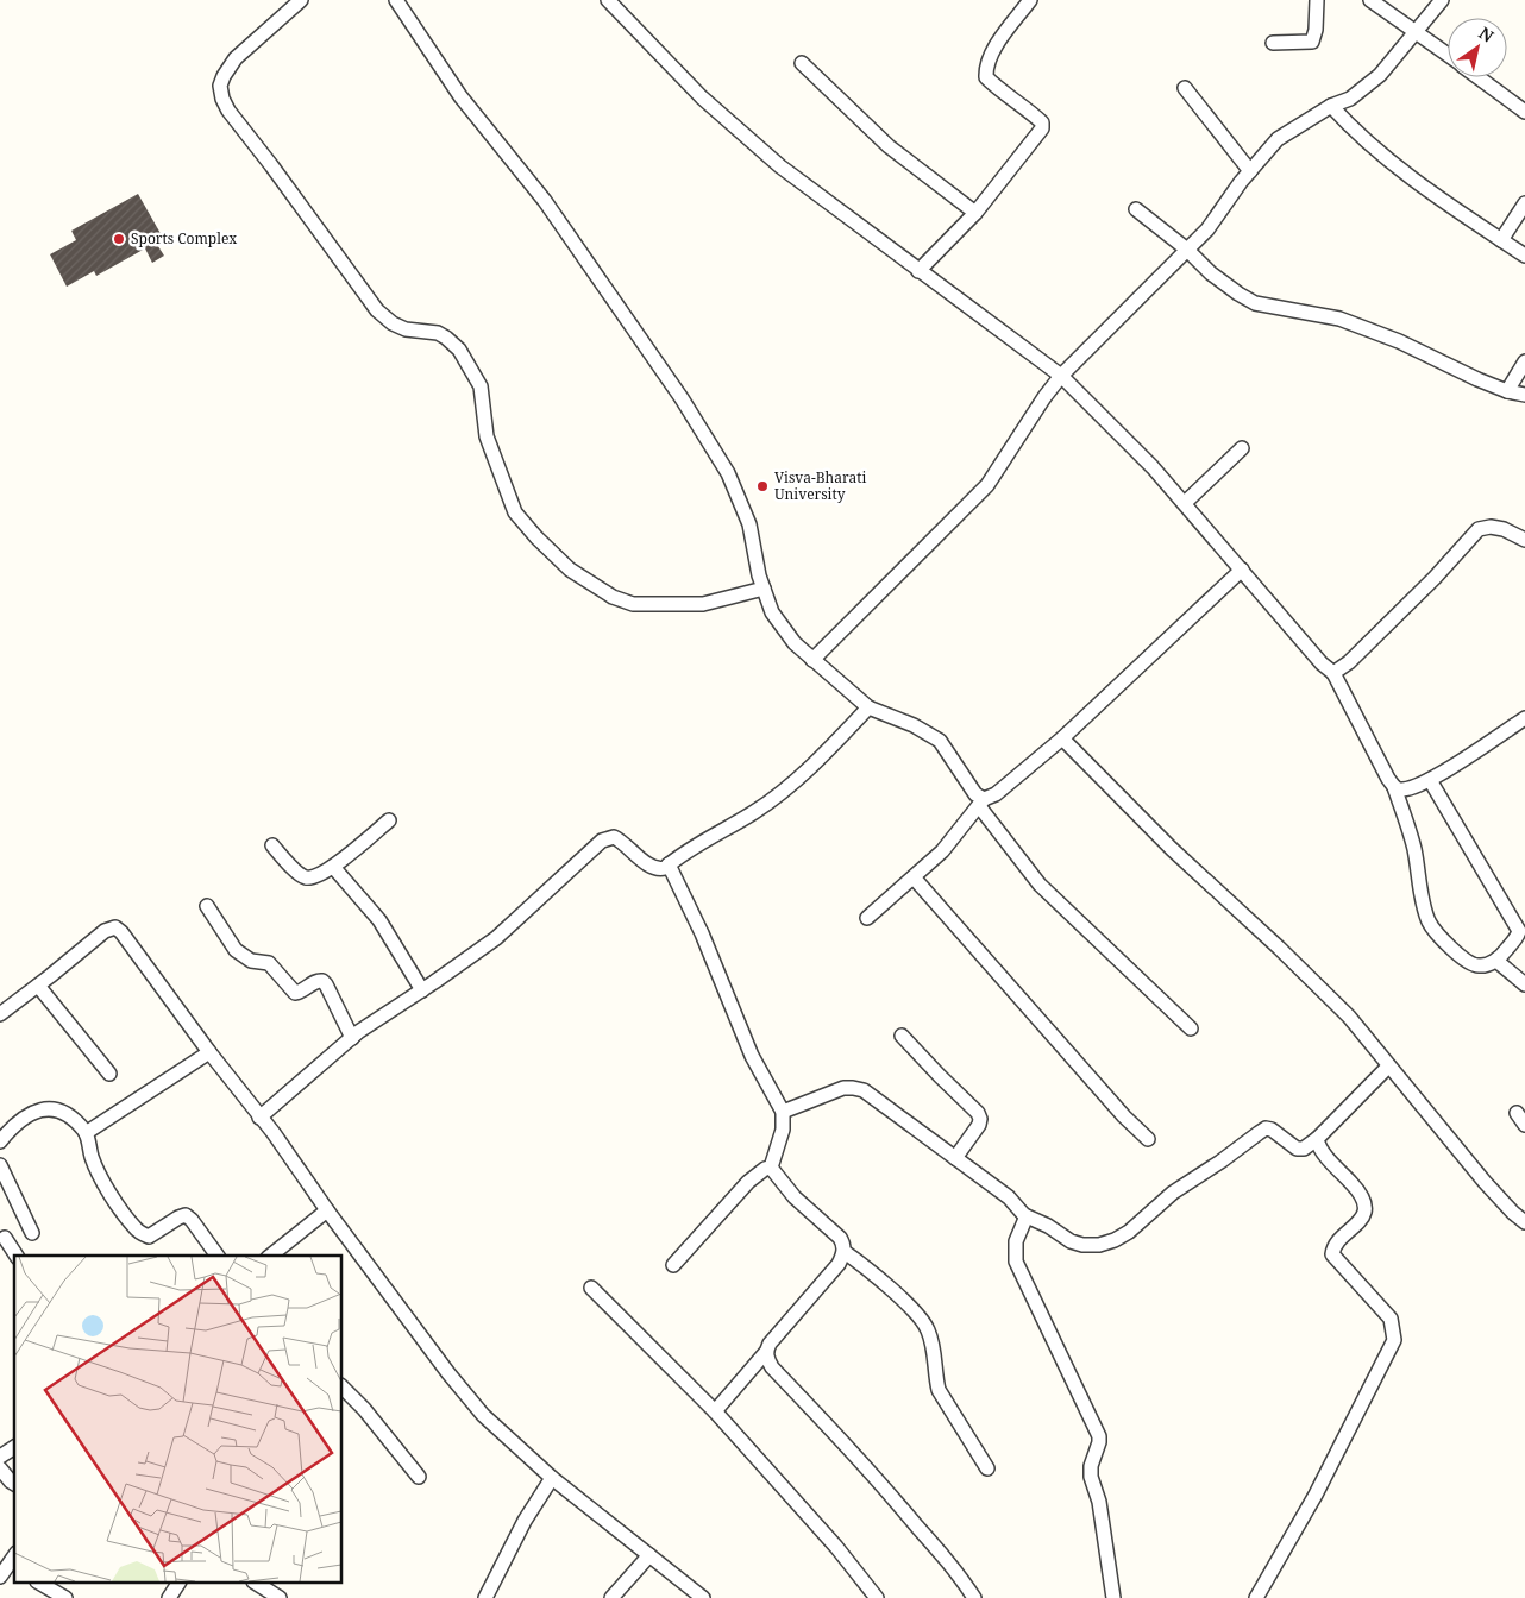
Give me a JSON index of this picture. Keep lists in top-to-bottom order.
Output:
{
  "places": ["Sports Complex", "Visva-Bharati University"],
  "north": "top right"
}
